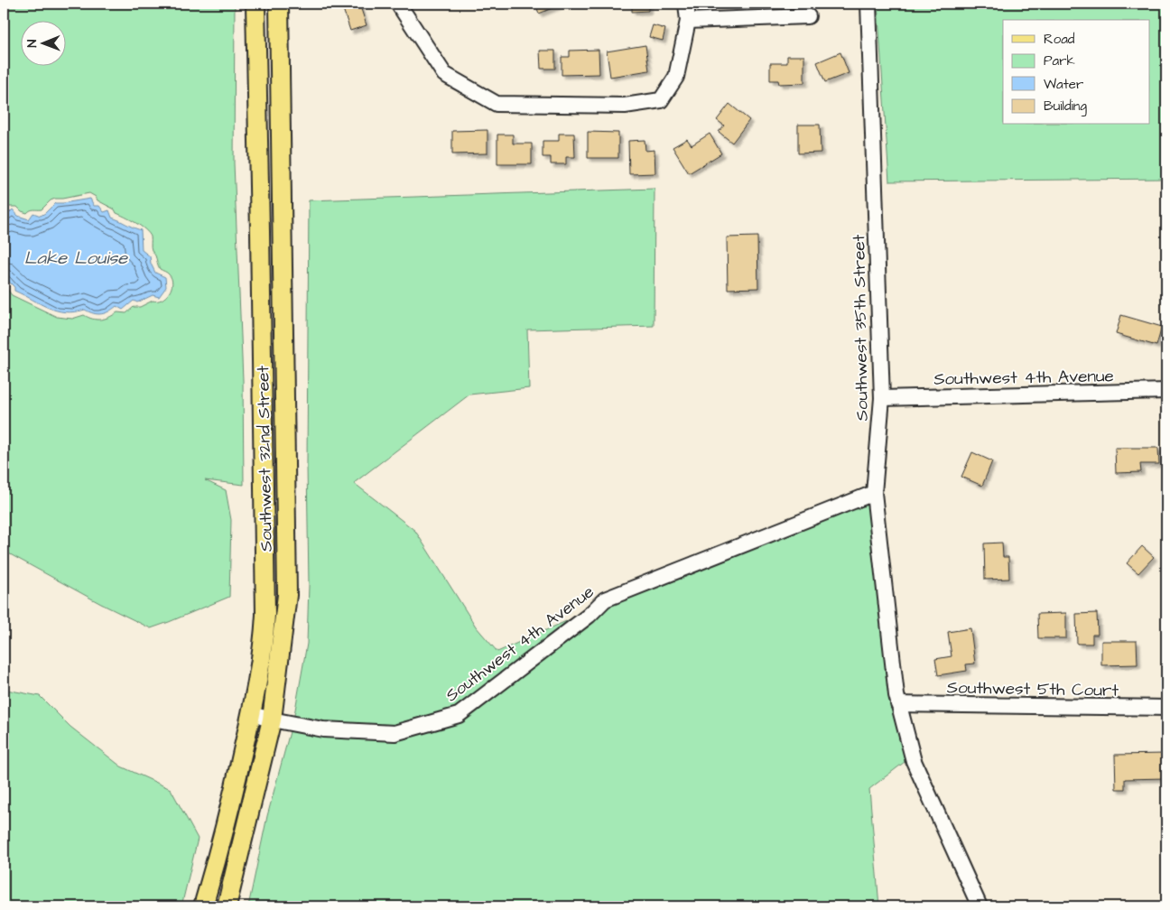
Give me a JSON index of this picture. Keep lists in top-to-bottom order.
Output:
{
  "streets": {
    "main road": ["Southwest 32nd Street"],
    "street": ["Southwest 35th Street", "Southwest 4th Avenue", "Southwest 5th Court"]
  },
  "crossings": [
    ["Southwest 35th Street", "Southwest 4th Avenue"],
    ["Southwest 35th Street", "Southwest 5th Court"],
    ["Southwest 4th Avenue", "Southwest 32nd Street"]
  ],
  "water": ["Lake Louise"],
  "legend": [
    "Road",
    "Park",
    "Water",
    "Building"
  ],
  "north": "left"
}
